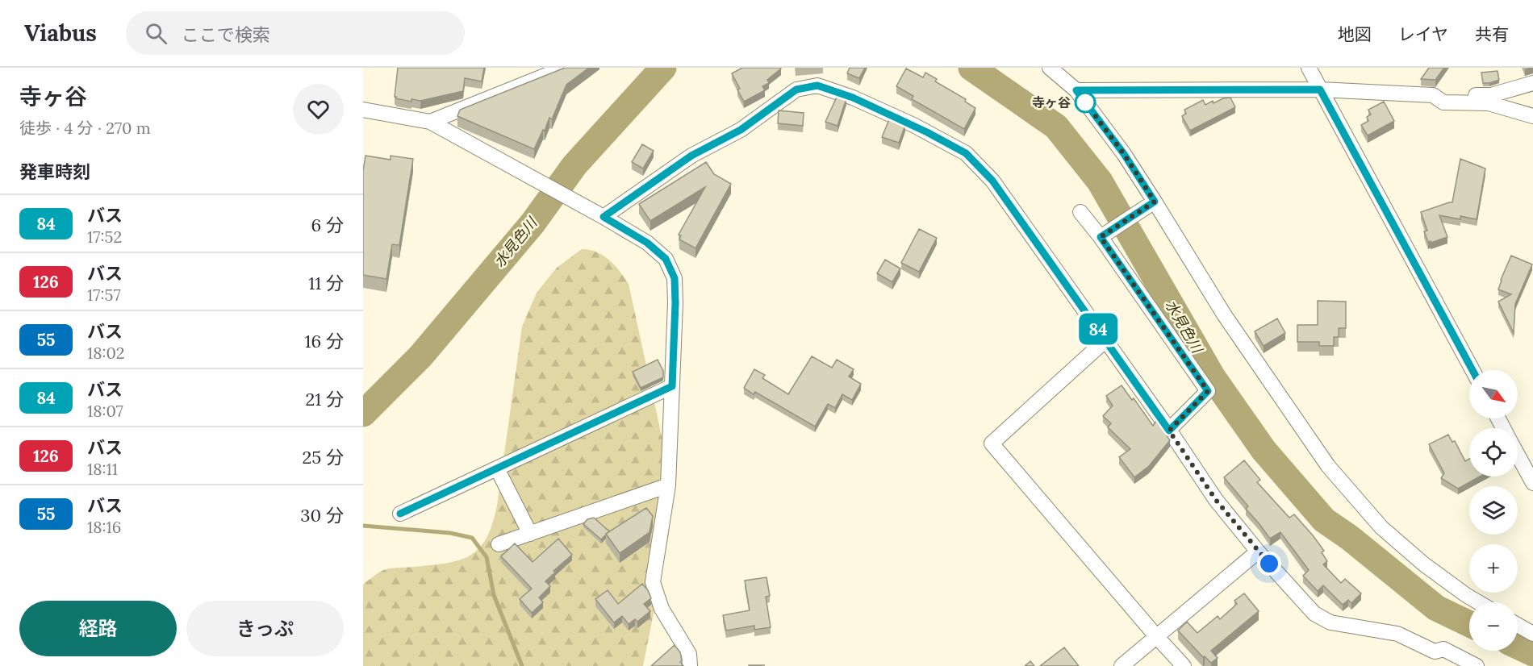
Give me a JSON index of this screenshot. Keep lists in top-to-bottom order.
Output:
{
  "water": ["水見色川"],
  "places": ["寺ヶ谷"],
  "lines": ["bus line 84"],
  "north": "bottom right",
  "page": {
    "header": "Viabus",
    "search": "ここで検索",
    "nav": ["地図", "レイヤ", "共有"],
    "heading": [
      ["寺ヶ谷", "徒歩 · 4 分 · 270 m"],
      "発車時刻"
    ],
    "on_map": "84",
    "list": [
      {
        "mark": "84",
        "name": "バス",
        "note": "17:52",
        "value": "6 分"
      },
      {
        "mark": "126",
        "name": "バス",
        "note": "17:57",
        "value": "11 分"
      },
      {
        "mark": "55",
        "name": "バス",
        "note": "18:02",
        "value": "16 分"
      },
      {
        "mark": "84",
        "name": "バス",
        "note": "18:07",
        "value": "21 分"
      },
      {
        "mark": "126",
        "name": "バス",
        "note": "18:11",
        "value": "25 分"
      },
      {
        "mark": "55",
        "name": "バス",
        "note": "18:16",
        "value": "30 分"
      }
    ],
    "map_buttons": ["+", "−"],
    "buttons": ["経路", "きっぷ"]
  }
}
